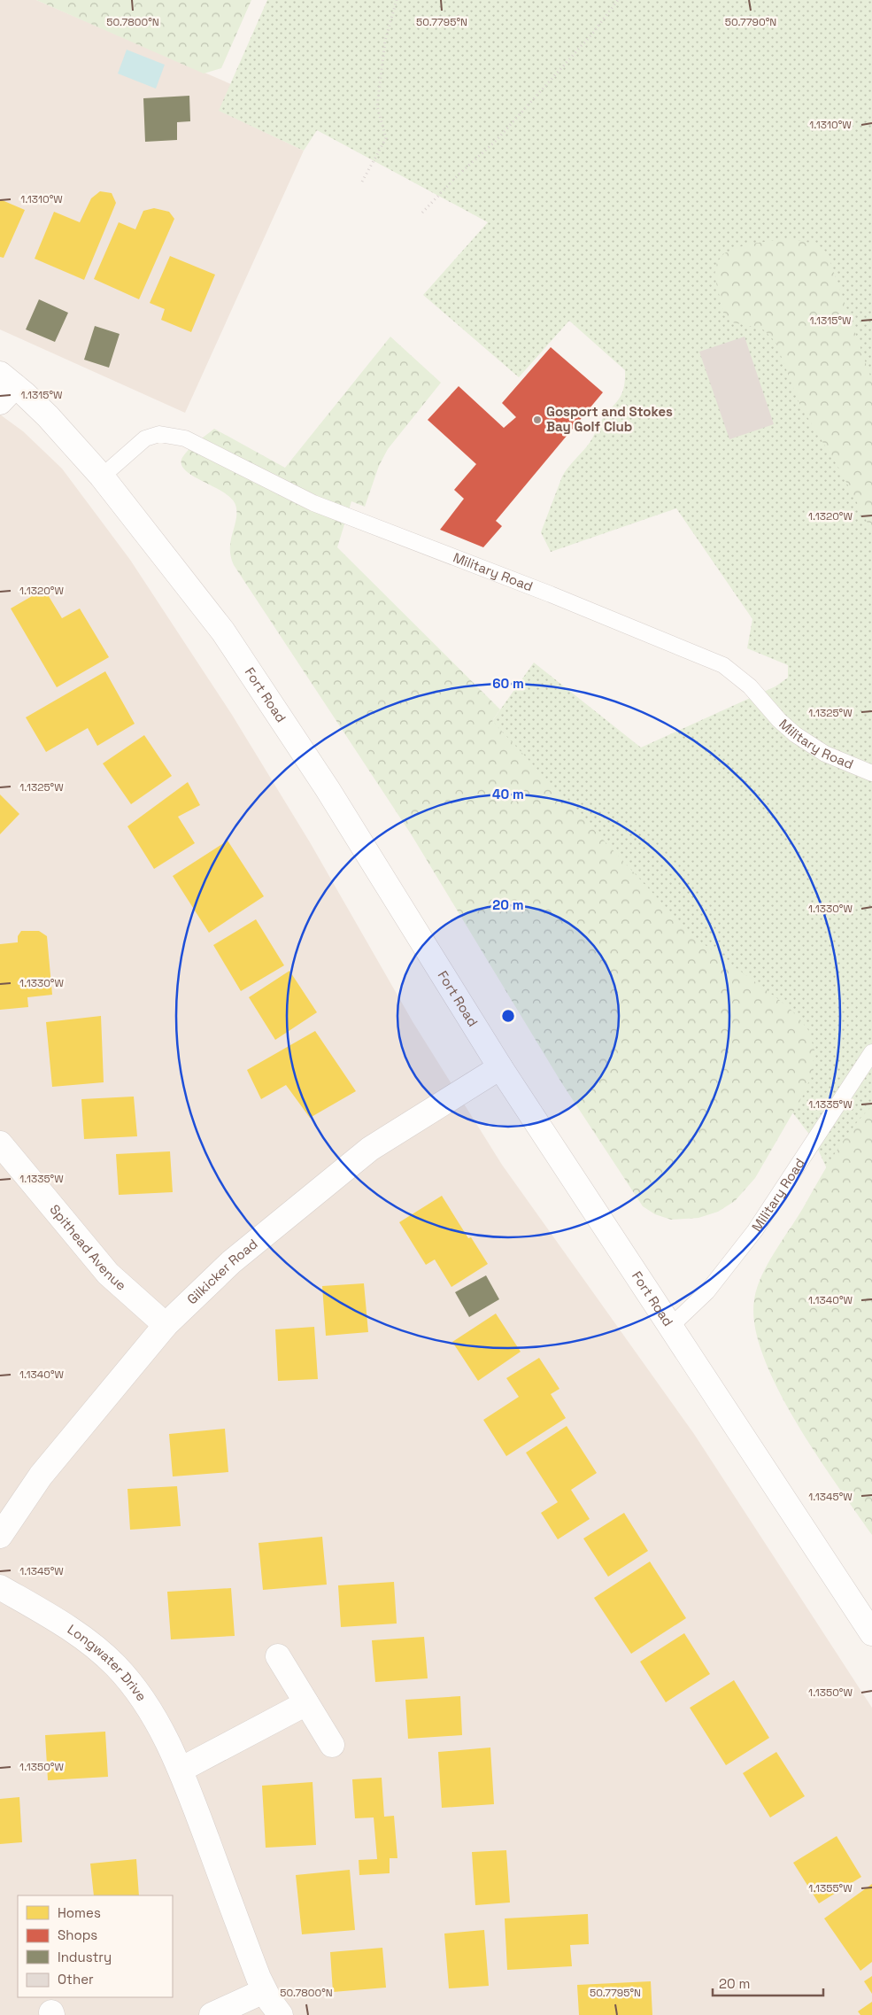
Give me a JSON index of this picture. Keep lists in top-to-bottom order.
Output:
{
  "streets": {
    "street": [
      "Fort Road",
      "Spithead Avenue",
      "Gilkicker Road",
      "Longwater Drive"
    ],
    "lane": ["Military Road"]
  },
  "crossings": [
    ["Military Road", "Fort Road"],
    ["Fort Road", "Gilkicker Road"],
    ["Spithead Avenue", "Gilkicker Road"]
  ],
  "places": ["Gosport and Stokes Bay Golf Club"],
  "legend": [
    "Homes",
    "Shops",
    "Industry",
    "Other"
  ],
  "scale_bar": "20 m",
  "coordinates": [
    "50.7800°N",
    "50.7795°N",
    "50.7790°N",
    "1.1310°W",
    "1.1315°W",
    "1.1320°W",
    "1.1325°W",
    "1.1330°W",
    "1.1335°W",
    "1.1340°W",
    "1.1345°W",
    "1.1350°W",
    "1.1355°W"
  ],
  "rings": ["60 m", "40 m", "20 m"]
}
